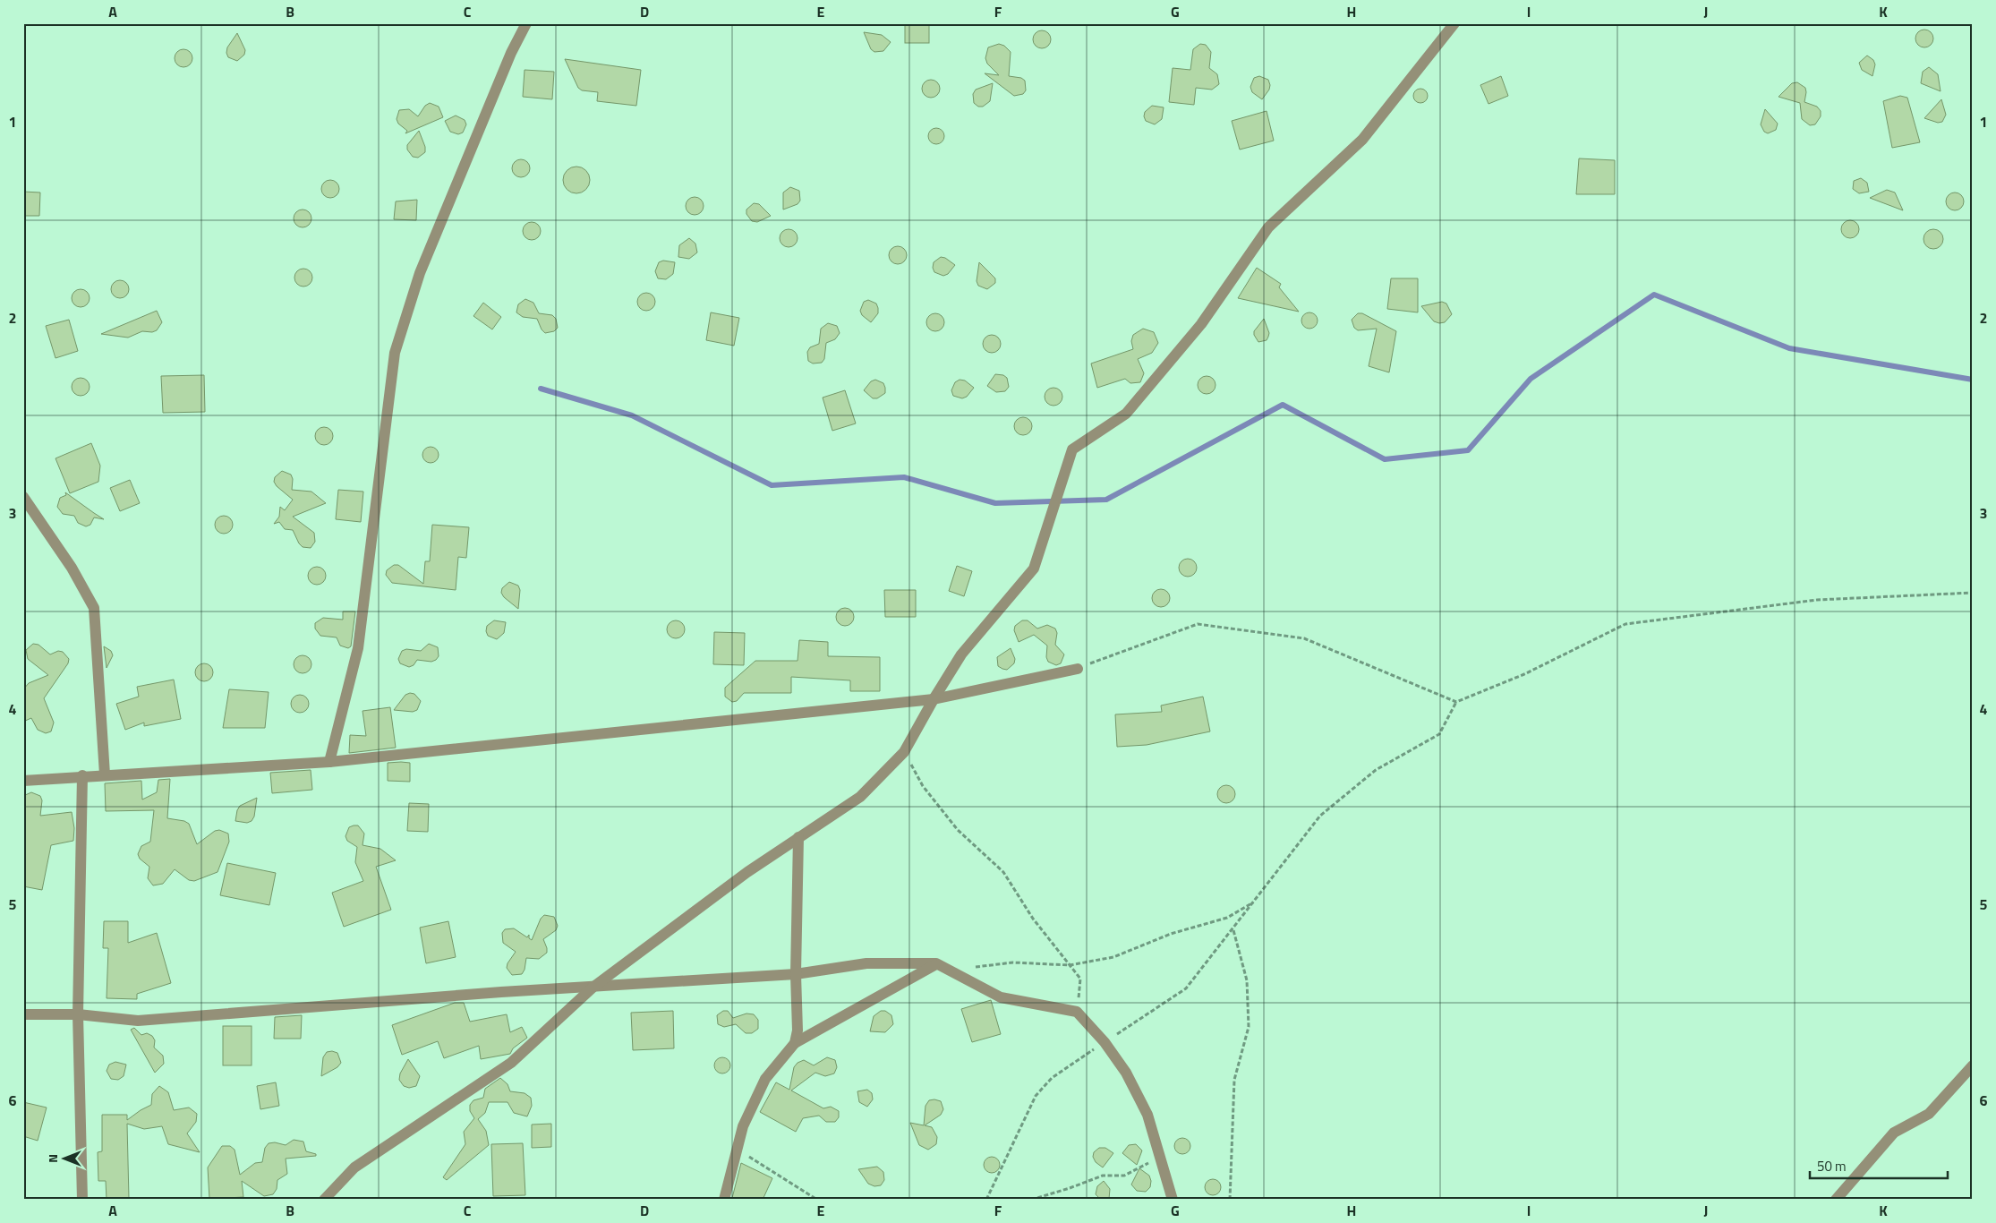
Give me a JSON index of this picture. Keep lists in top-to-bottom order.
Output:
{
  "scale_bar": "50 m",
  "north": "left",
  "grid": {
    "columns": [
      "A",
      "B",
      "C",
      "D",
      "E",
      "F",
      "G",
      "H",
      "I",
      "J",
      "K"
    ],
    "rows": [
      "1",
      "2",
      "3",
      "4",
      "5",
      "6"
    ]
  }
}
